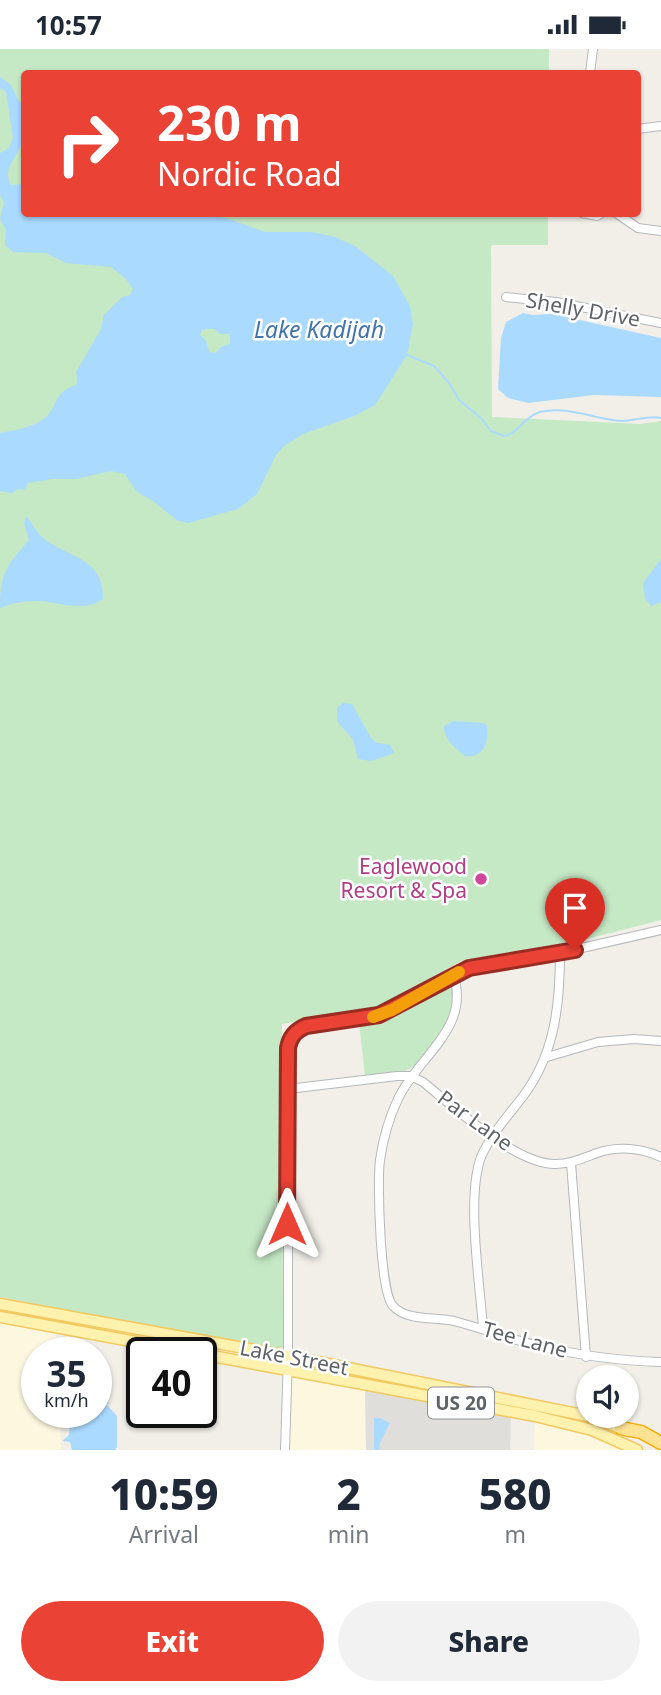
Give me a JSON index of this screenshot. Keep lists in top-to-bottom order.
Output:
{
  "streets": {
    "main road": ["Lake Street", "US 20"],
    "street": ["Shelly Drive", "Par Lane", "Tee Lane"]
  },
  "crossings": [
    ["Par Lane", "Tee Lane"]
  ],
  "water": ["Lake Kadijah"],
  "places": ["Eaglewood Resort & Spa"],
  "page": {
    "status": "10:57",
    "turn": ["230 m", "Nordic Road"],
    "speed": "35 km/h",
    "limit": "40",
    "eta": [
      "10:59",
      "Arrival",
      "2",
      "min",
      "580",
      "m"
    ],
    "buttons": ["Exit", "Share"]
  }
}
